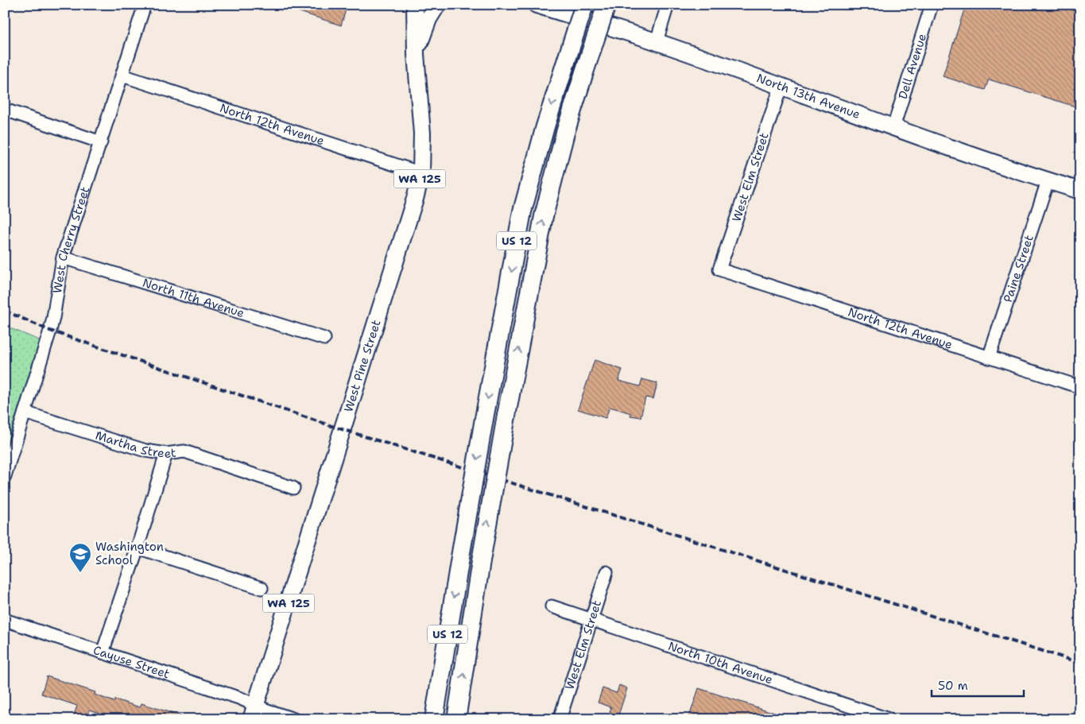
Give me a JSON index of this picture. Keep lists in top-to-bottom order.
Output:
{
  "streets": {
    "highway": ["US 12"],
    "main road": ["North 13th Avenue", "WA 125", "West Pine Street"],
    "street": [
      "Dell Avenue",
      "North 12th Avenue",
      "West Elm Street",
      "West Cherry Street",
      "Paine Street",
      "North 11th Avenue",
      "Martha Street",
      "Cayuse Street",
      "North 10th Avenue"
    ]
  },
  "crossings": [
    ["Dell Avenue", "North 13th Avenue"],
    ["North 13th Avenue", "West Elm Street"],
    ["North 13th Avenue", "Paine Street"],
    ["North 12th Avenue", "West Elm Street"],
    ["North 12th Avenue", "West Cherry Street"],
    ["North 12th Avenue", "Paine Street"],
    ["North 12th Avenue", "West Pine Street"],
    ["West Elm Street", "North 10th Avenue"],
    ["WA 125", "West Pine Street"],
    ["West Cherry Street", "North 11th Avenue"],
    ["West Cherry Street", "Martha Street"],
    ["West Pine Street", "Cayuse Street"]
  ],
  "places": {
    "school or university": ["Washington School"]
  },
  "scale_bar": "50 m"
}
